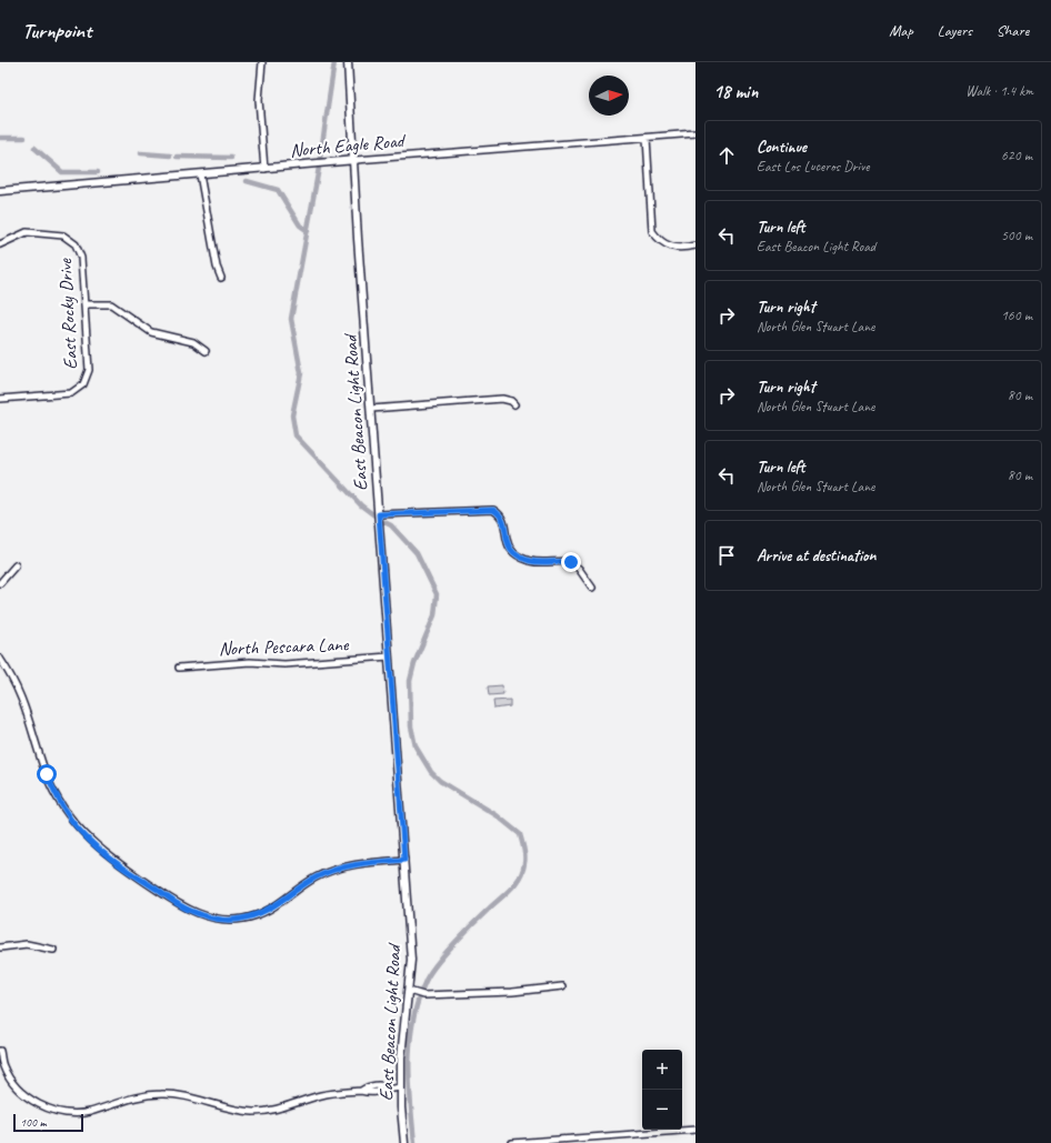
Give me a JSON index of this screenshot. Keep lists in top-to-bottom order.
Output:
{
  "streets": {
    "main road": ["North Eagle Road", "East Beacon Light Road"],
    "street": ["East Rocky Drive", "North Pescara Lane"]
  },
  "crossings": [
    ["North Eagle Road", "East Beacon Light Road"],
    ["East Beacon Light Road", "North Pescara Lane"]
  ],
  "scale_bar": "100 m",
  "north": "right",
  "page": {
    "header": "Turnpoint",
    "nav": ["Map", "Layers", "Share"],
    "heading": ["18 min", "Walk · 1.4 km"],
    "list": [
      ["Continue", "East Los Luceros Drive", "620 m"],
      ["Turn left", "East Beacon Light Road", "500 m"],
      ["Turn right", "North Glen Stuart Lane", "160 m"],
      ["Turn right", "North Glen Stuart Lane", "80 m"],
      ["Turn left", "North Glen Stuart Lane", "80 m"],
      "Arrive at destination"
    ],
    "map_buttons": ["+", "−"],
    "scale": "100 m"
  }
}
